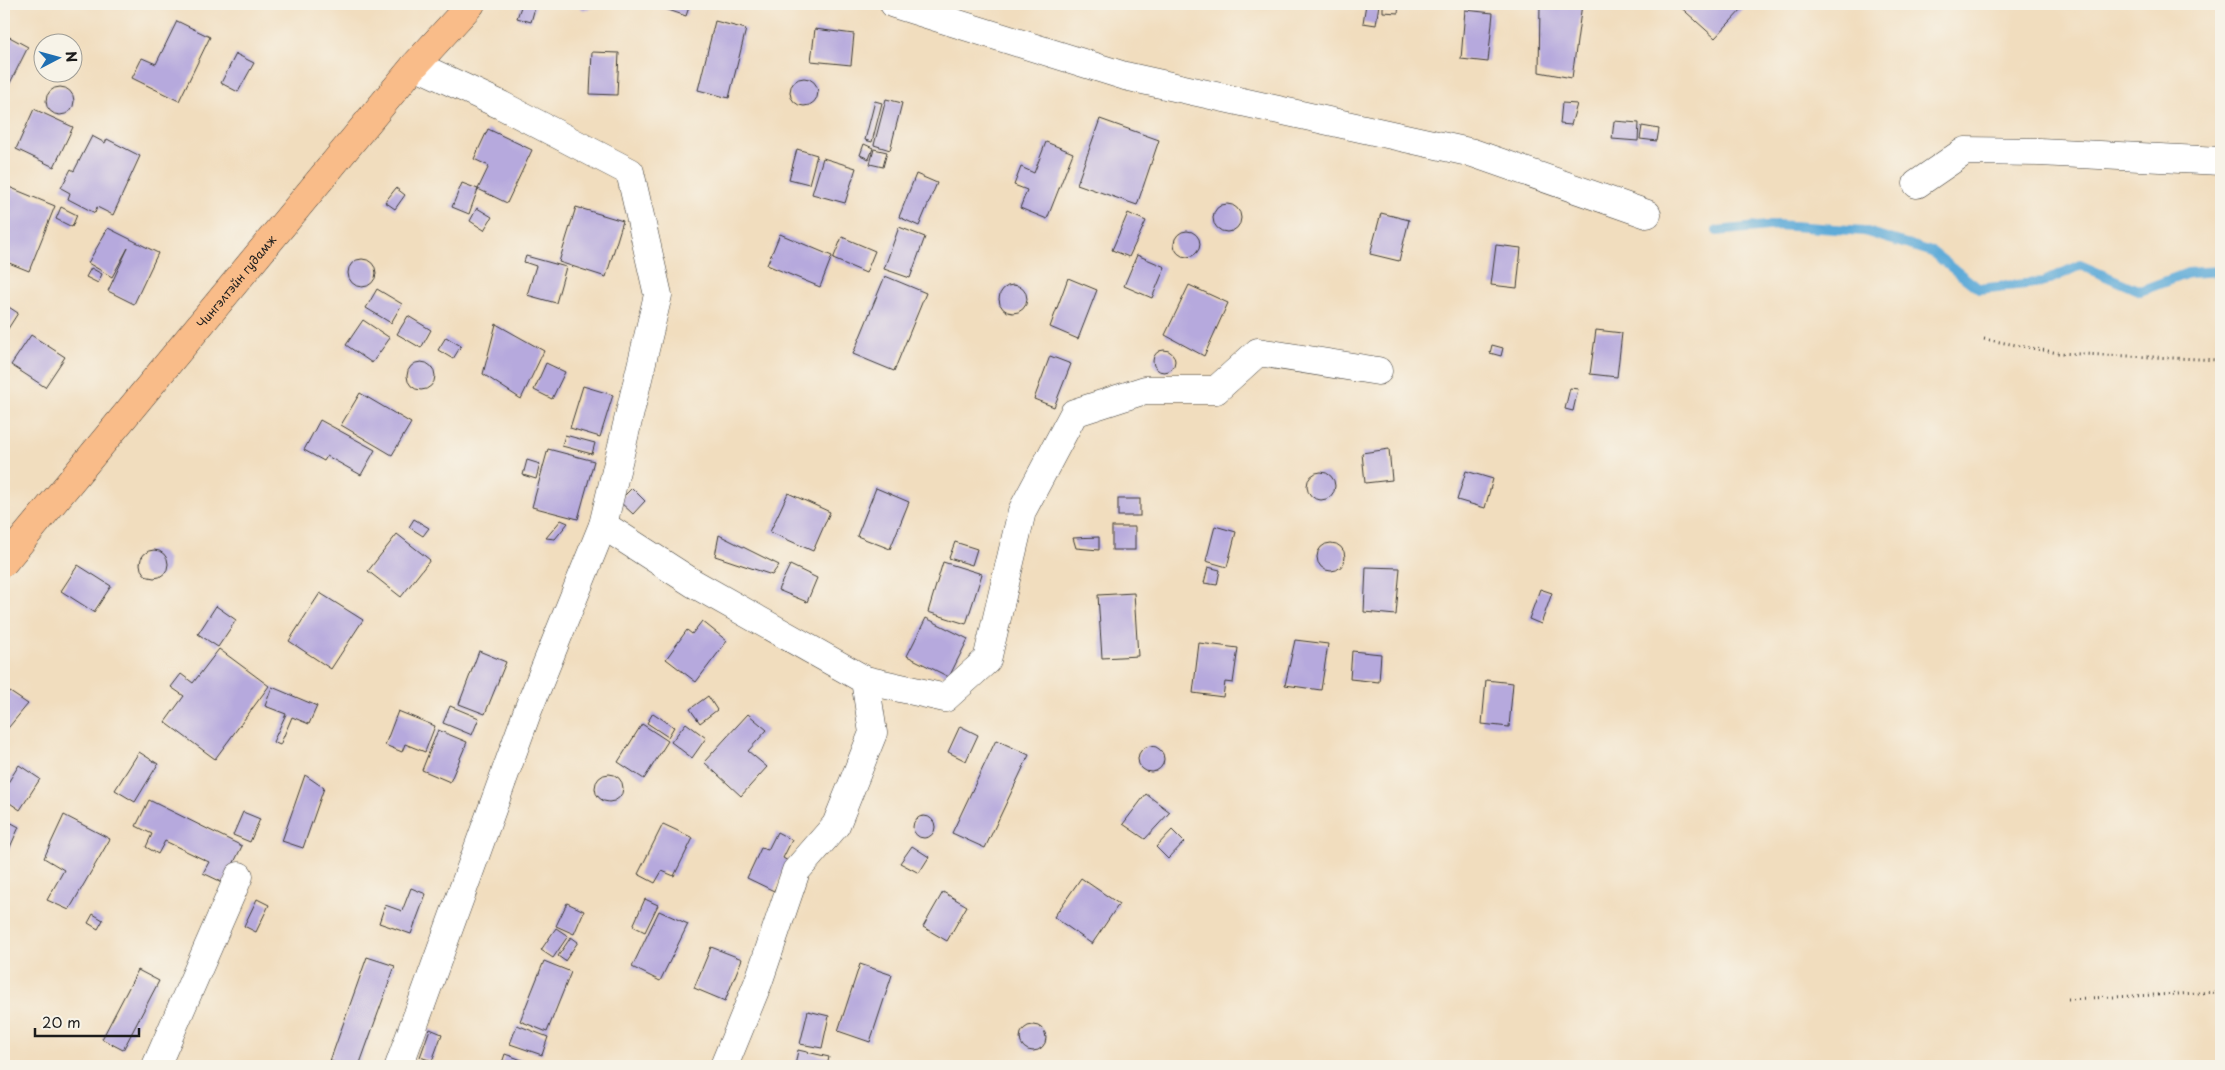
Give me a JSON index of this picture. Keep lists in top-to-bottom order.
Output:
{
  "streets": {
    "main road": ["Чингэлтэйн гудамж"]
  },
  "scale_bar": "20 m",
  "north": "right"
}
